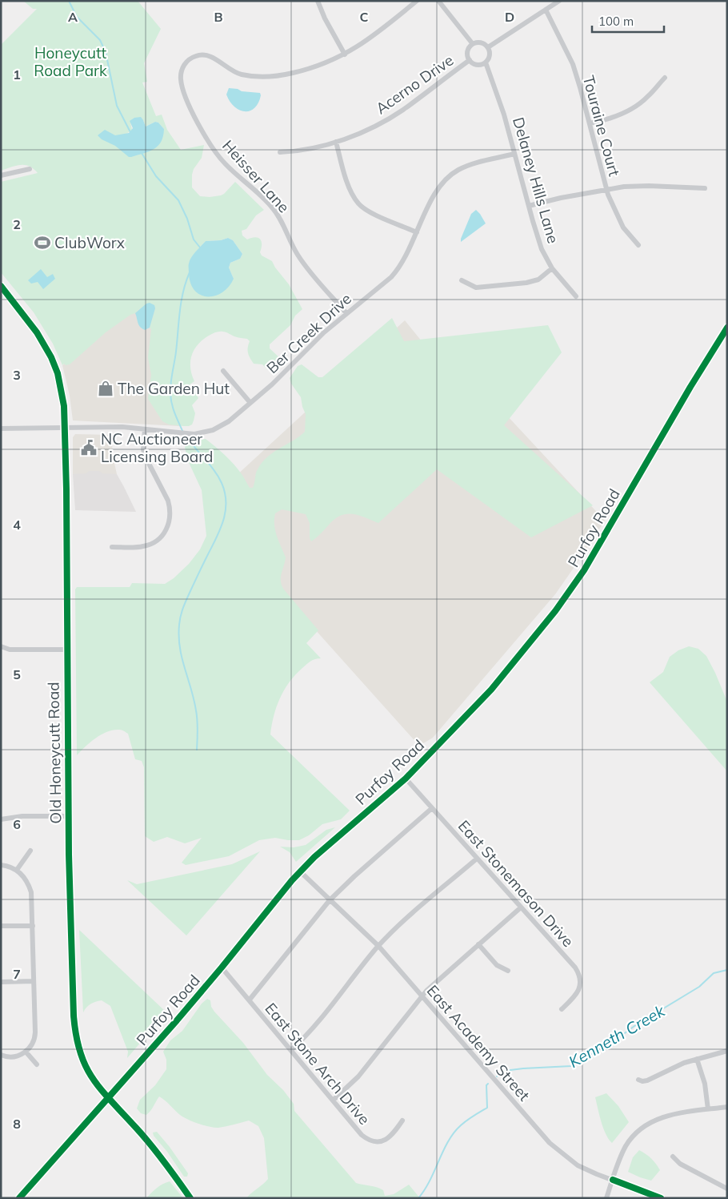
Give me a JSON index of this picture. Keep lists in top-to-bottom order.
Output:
{
  "streets": {
    "street": [
      "Acerno Drive",
      "Touraine Court",
      "Heisser Lane",
      "Delaney Hills Lane",
      "Ber Creek Drive",
      "Purfoy Road",
      "Old Honeycutt Road",
      "East Stonemason Drive",
      "East Academy Street",
      "East Stone Arch Drive"
    ]
  },
  "crossings": [
    ["Acerno Drive", "Delaney Hills Lane"],
    ["Heisser Lane", "Ber Creek Drive"],
    ["Delaney Hills Lane", "Ber Creek Drive"],
    ["Ber Creek Drive", "Old Honeycutt Road"],
    ["Purfoy Road", "Old Honeycutt Road"],
    ["Purfoy Road", "East Stonemason Drive"],
    ["Purfoy Road", "East Academy Street"],
    ["Purfoy Road", "East Stone Arch Drive"]
  ],
  "water": ["Kenneth Creek"],
  "parks": ["Honeycutt Road Park"],
  "places": {
    "sports": ["ClubWorx"],
    "shop": ["The Garden Hut"],
    "public building": ["NC Auctioneer Licensing Board"]
  },
  "scale_bar": "100 m",
  "grid": {
    "columns": [
      "A",
      "B",
      "C",
      "D"
    ],
    "rows": [
      "1",
      "2",
      "3",
      "4",
      "5",
      "6",
      "7",
      "8"
    ]
  }
}
